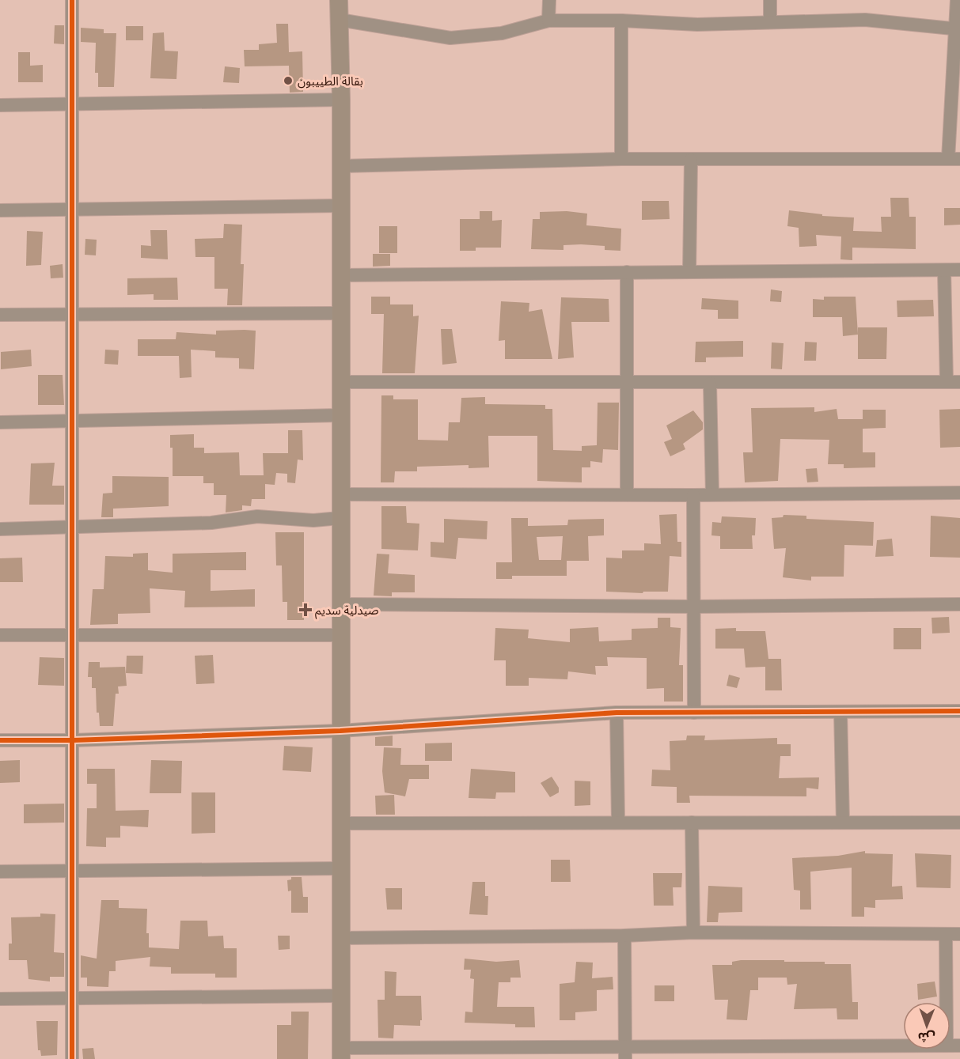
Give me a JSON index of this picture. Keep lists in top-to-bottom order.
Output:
{
  "places": {
    "other": ["بقالة الطييبون"],
    "health": ["صيدلية سديم"]
  },
  "north": "bottom"
}
